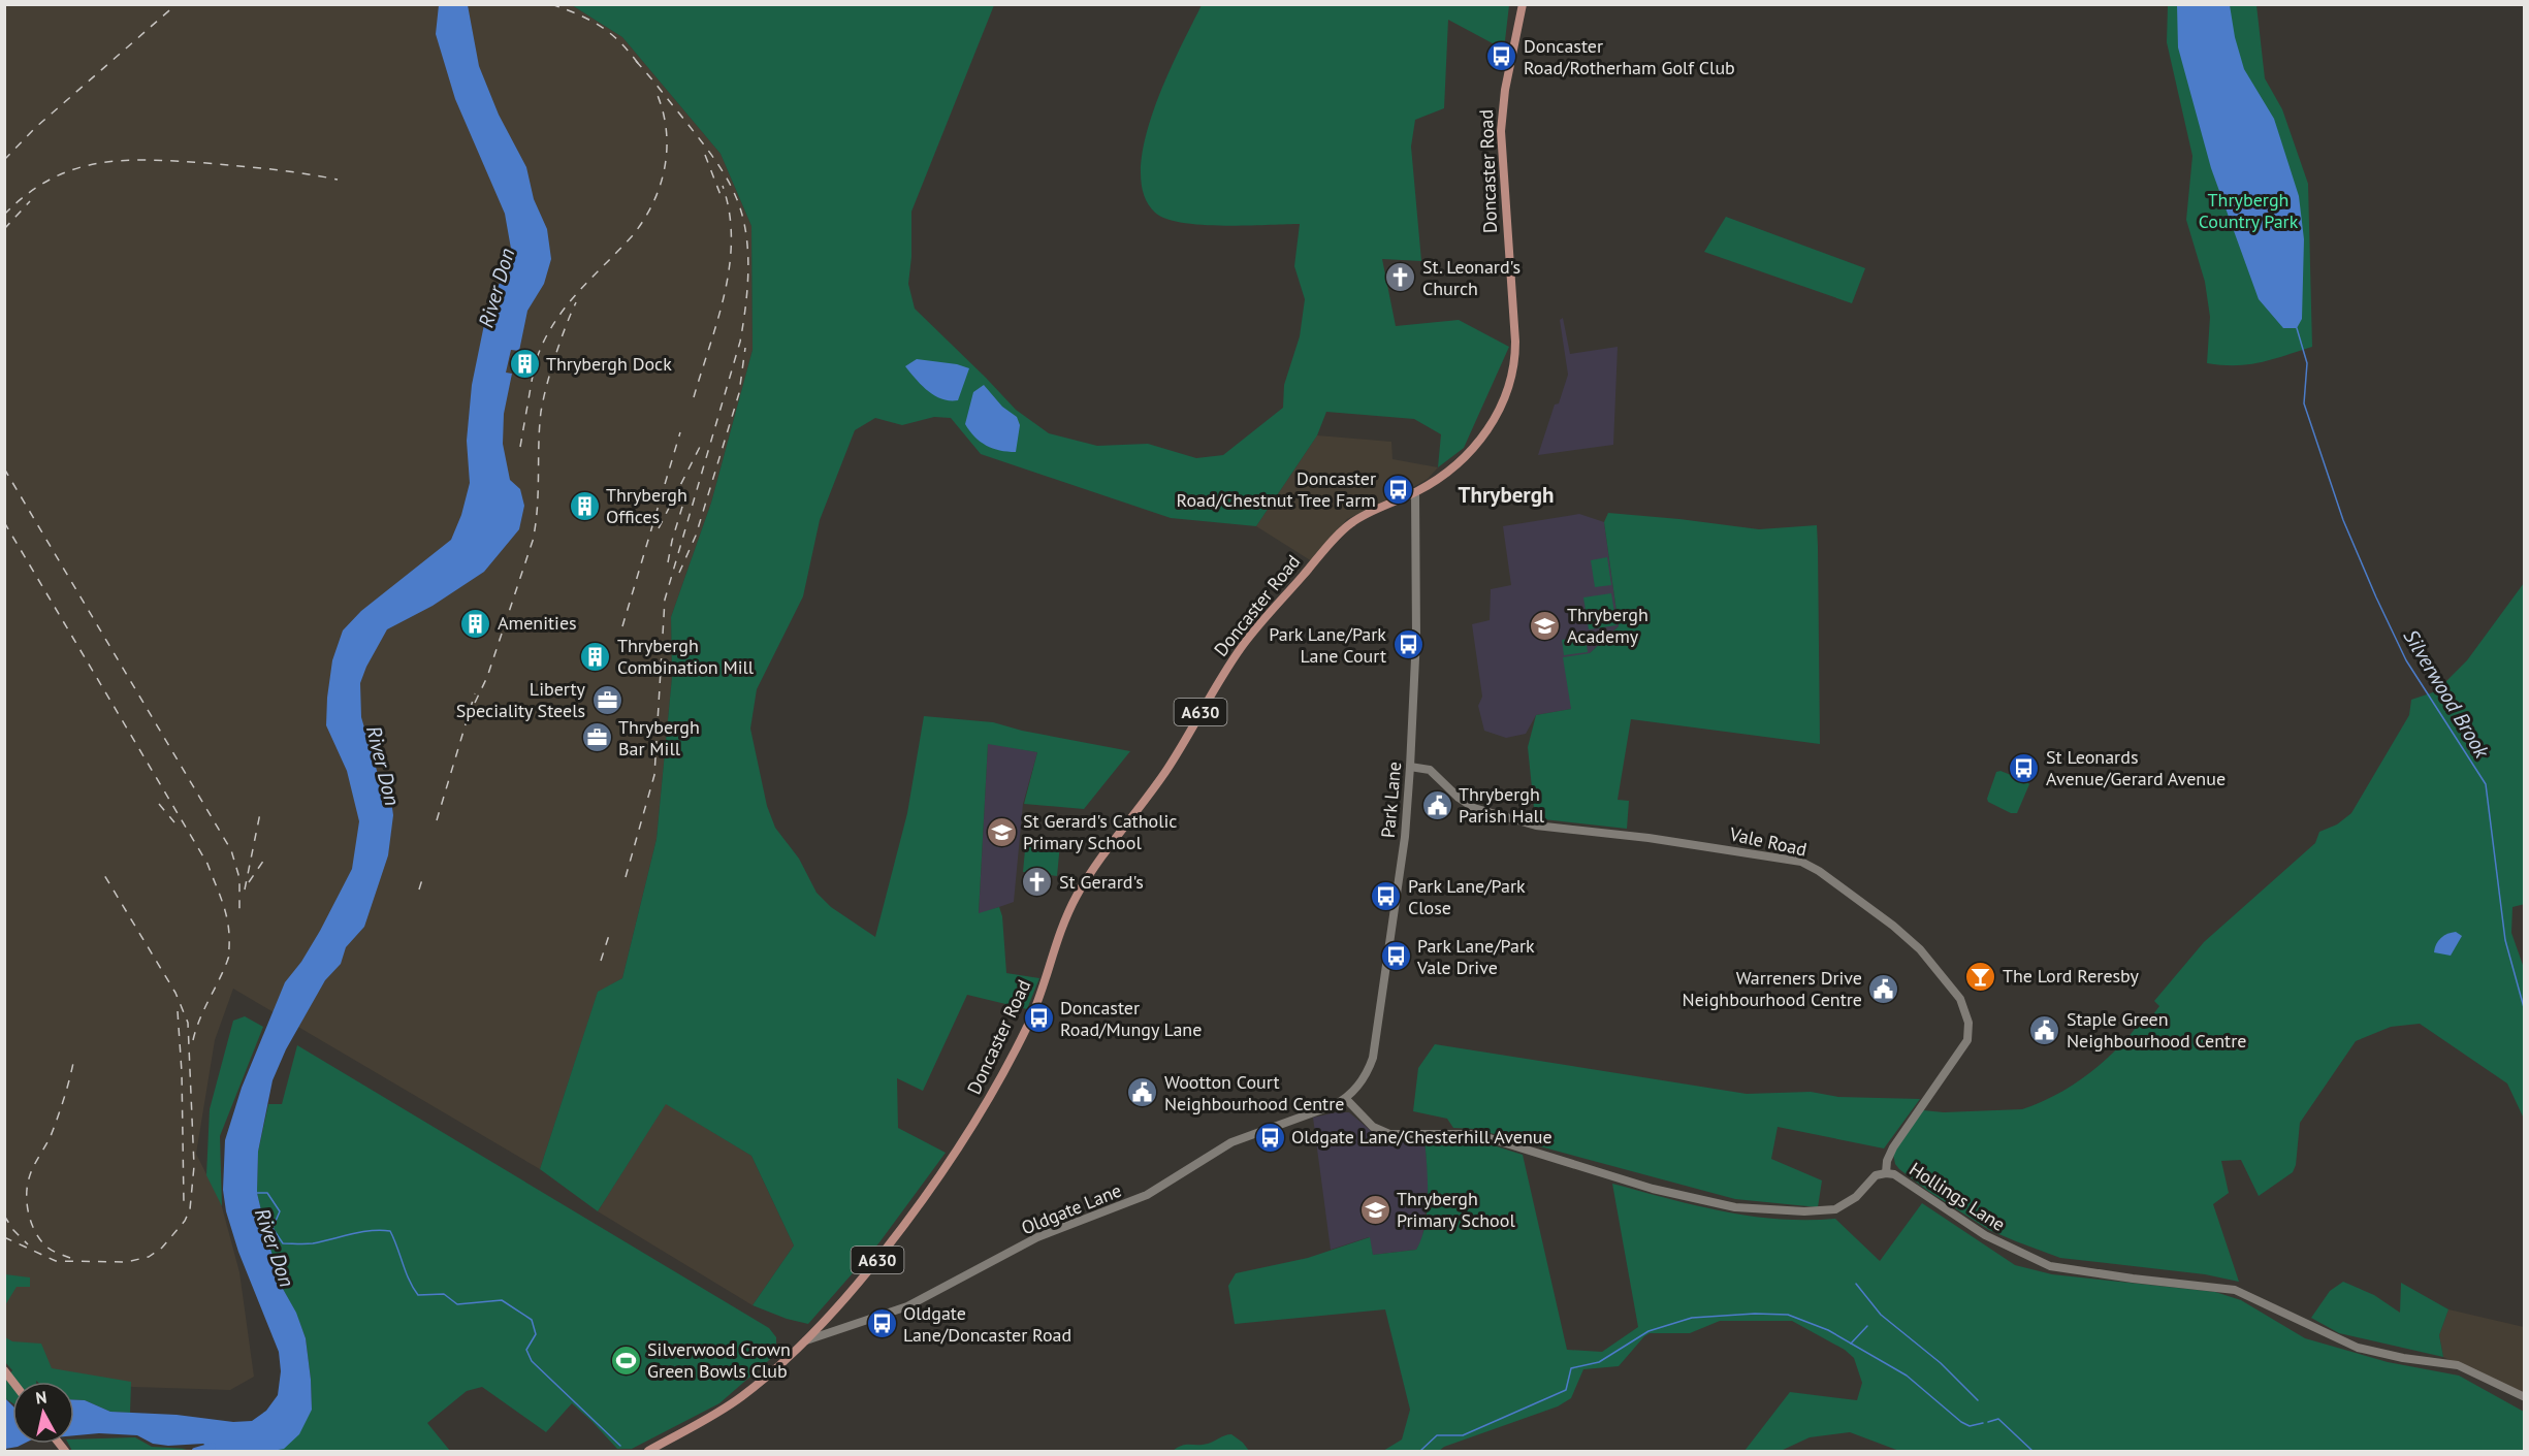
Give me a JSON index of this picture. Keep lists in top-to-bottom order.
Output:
{
  "streets": {
    "main road": ["Doncaster Road", "A630"],
    "street": [
      "Park Lane",
      "Vale Road",
      "Hollings Lane",
      "Oldgate Lane"
    ]
  },
  "crossings": [
    ["Doncaster Road", "Park Lane"],
    ["Doncaster Road", "Oldgate Lane"],
    ["Park Lane", "Vale Road"],
    ["Park Lane", "Hollings Lane"],
    ["Park Lane", "Oldgate Lane"],
    ["Vale Road", "Hollings Lane"],
    ["Hollings Lane", "Oldgate Lane"]
  ],
  "districts": ["Thrybergh"],
  "water": ["River Don", "Silverwood Brook"],
  "parks": ["Thrybergh Country Park"],
  "places": {
    "bus stop": [
      "Doncaster Road/Rotherham Golf Club",
      "Doncaster Road/Chestnut Tree Farm",
      "Park Lane/Park Lane Court",
      "St Leonards Avenue/Gerard Avenue",
      "Park Lane/Park Close",
      "Park Lane/Park Vale Drive",
      "Doncaster Road/Mungy Lane",
      "Oldgate Lane/Chesterhill Avenue",
      "Oldgate Lane/Doncaster Road"
    ],
    "church": ["St. Leonard's Church", "St Gerard's"],
    "building": [
      "Thrybergh Dock",
      "Thrybergh Offices",
      "Amenities",
      "Thrybergh Combination Mill"
    ],
    "school or university": ["Thrybergh Academy", "St Gerard's Catholic Primary School", "Thrybergh Primary School"],
    "office": ["Liberty Speciality Steels", "Thrybergh Bar Mill"],
    "public building": [
      "Thrybergh Parish Hall",
      "Warreners Drive Neighbourhood Centre",
      "Staple Green Neighbourhood Centre",
      "Wootton Court Neighbourhood Centre"
    ],
    "bar": ["The Lord Reresby"],
    "sports": ["Silverwood Crown Green Bowls Club"]
  },
  "north": "top"
}
